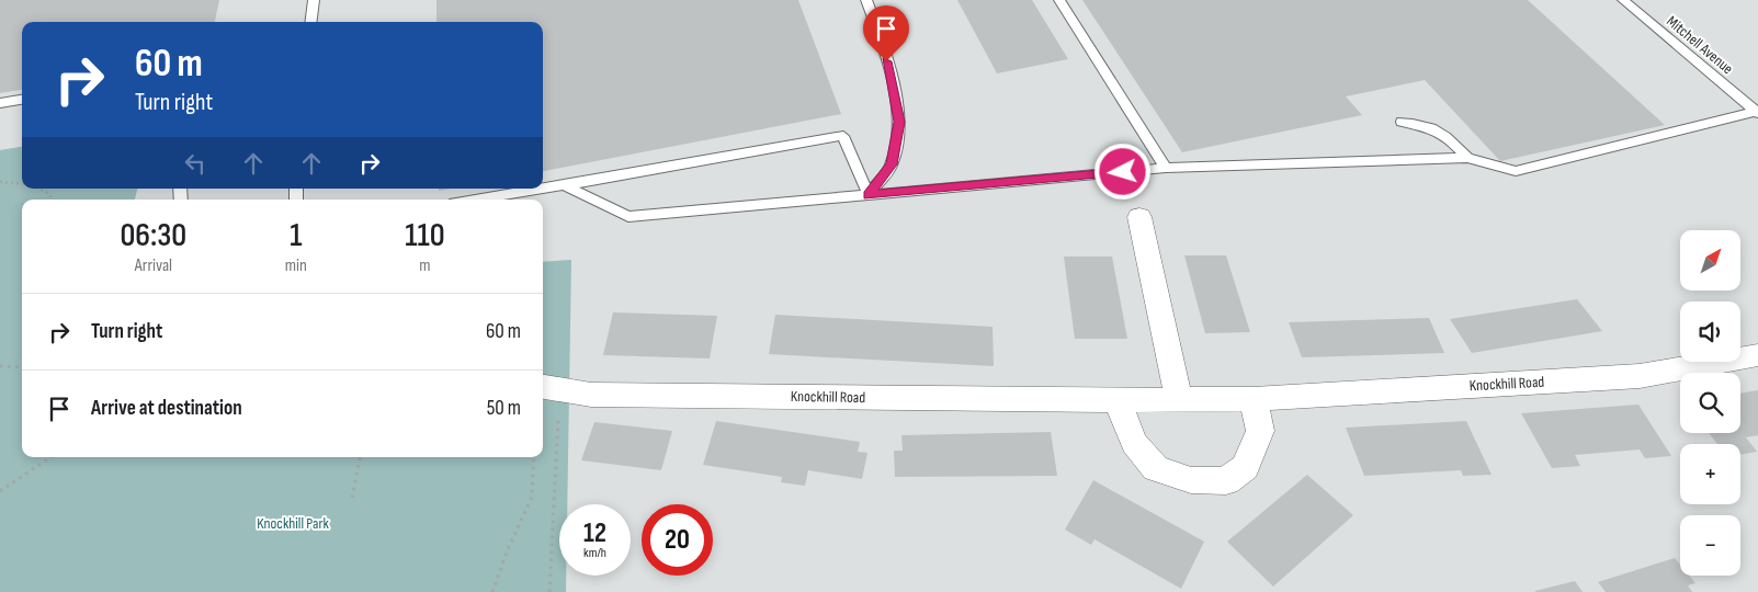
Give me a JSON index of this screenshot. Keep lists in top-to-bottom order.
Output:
{
  "streets": {
    "street": ["Knockhill Road"],
    "lane": ["Mitchell Avenue"]
  },
  "parks": ["Knockhill Park"],
  "north": "top right",
  "page": {
    "turn": ["60 m", "Turn right"],
    "eta": [
      "06:30",
      "Arrival",
      "1",
      "min",
      "110",
      "m"
    ],
    "map_buttons": ["+", "−"],
    "list": [
      {
        "name": "Turn right",
        "value": "60 m"
      },
      {
        "name": "Arrive at destination",
        "value": "50 m"
      }
    ],
    "speed": "12 km/h",
    "limit": "20"
  }
}
